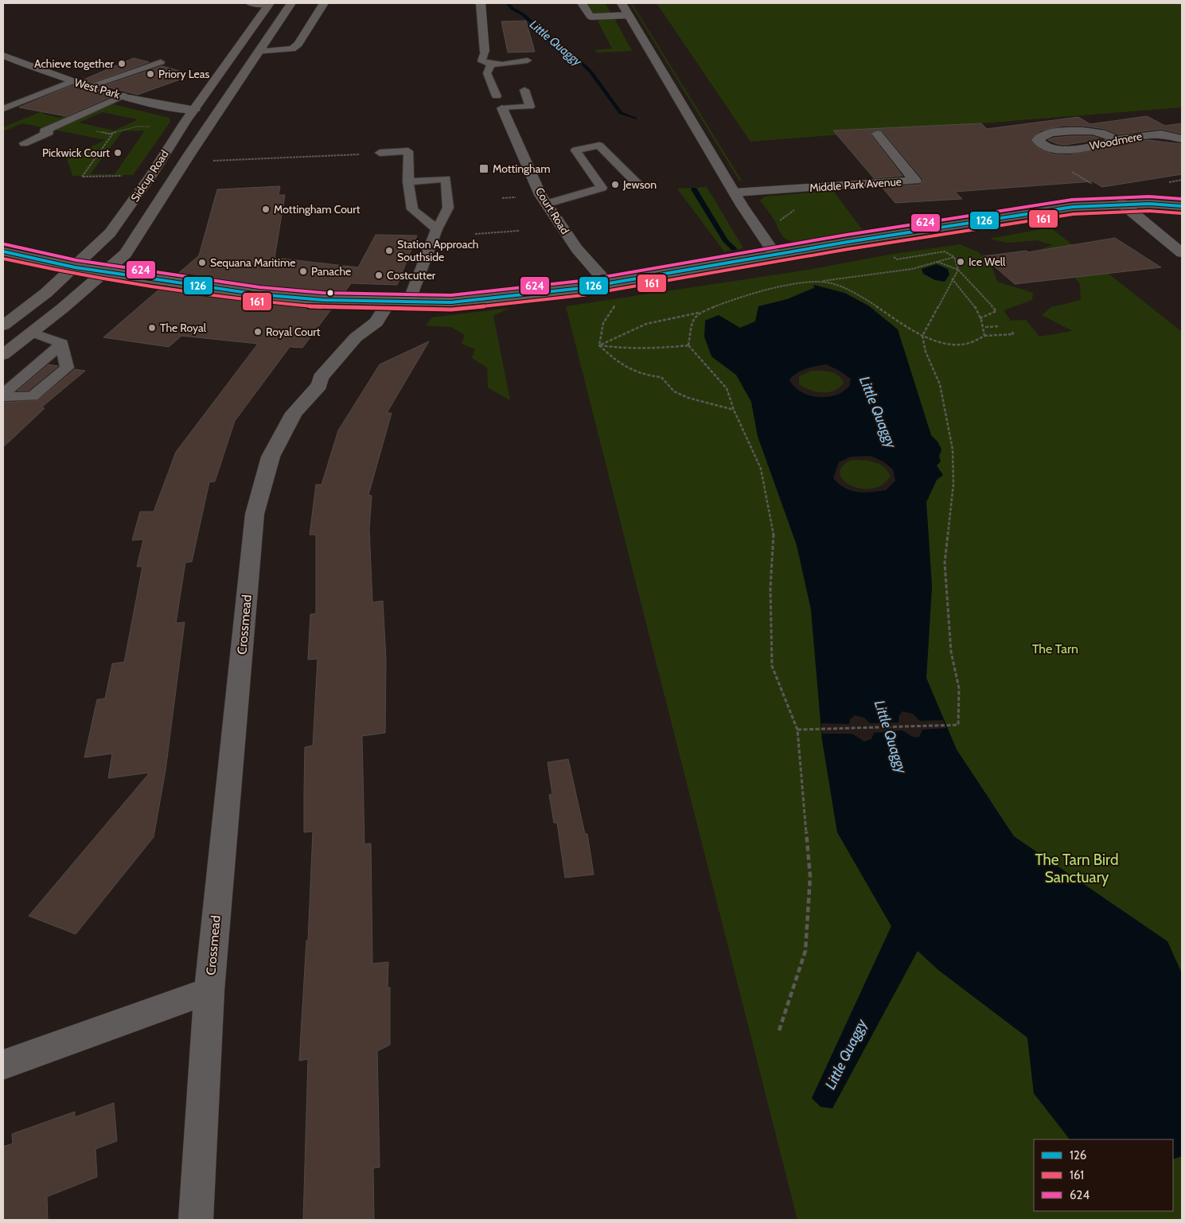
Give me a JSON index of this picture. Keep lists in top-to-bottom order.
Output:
{
  "streets": {
    "highway": ["Sidcup Road"],
    "street": [
      "West Park",
      "Woodmere",
      "Middle Park Avenue",
      "Court Road",
      "Crossmead"
    ]
  },
  "crossings": [
    ["West Park", "Sidcup Road"]
  ],
  "water": ["Little Quaggy"],
  "parks": ["The Tarn", "The Tarn Bird Sanctuary"],
  "places": {
    "other": [
      "Achieve together",
      "Priory Leas",
      "Pickwick Court",
      "Jewson",
      "Mottingham Court",
      "Station Approach Southside",
      "Ice Well",
      "Sequana Maritime",
      "Panache",
      "Costcutter",
      "The Royal",
      "Royal Court"
    ],
    "transit": ["Mottingham"]
  },
  "lines": ["transit line 624", "transit line 126", "transit line 161"],
  "legend": ["126", "161", "624"]
}
